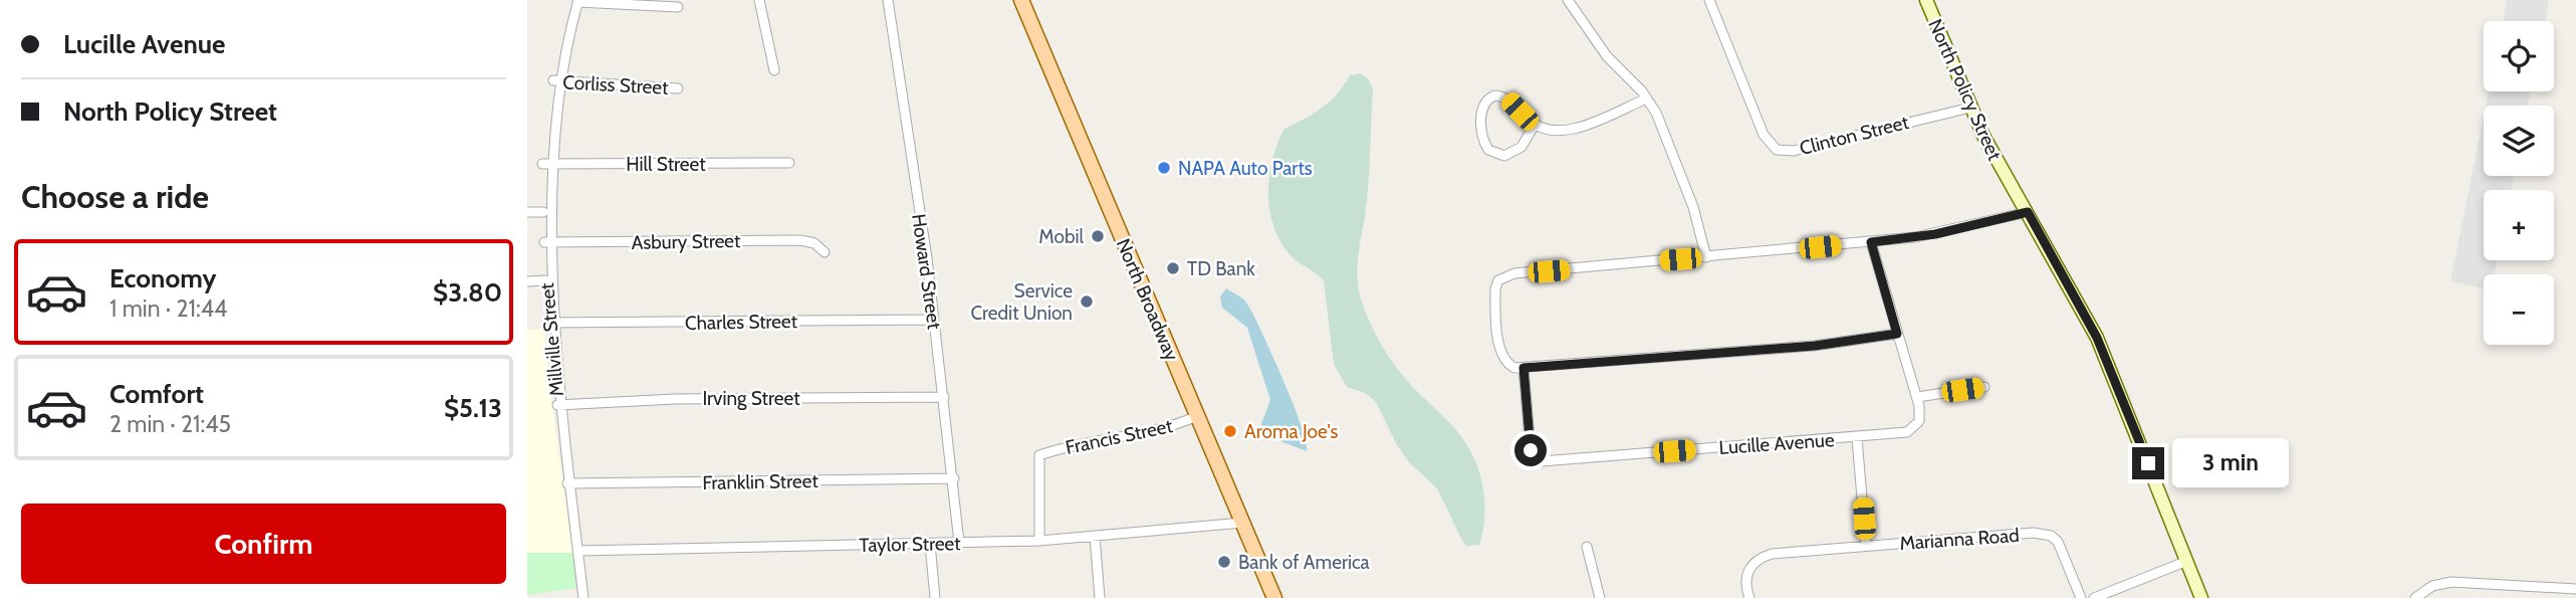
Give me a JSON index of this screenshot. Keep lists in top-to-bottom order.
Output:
{
  "streets": {
    "main road": ["North Broadway"],
    "street": [
      "Corliss Street",
      "North Policy Street",
      "Clinton Street",
      "Hill Street",
      "Asbury Street",
      "Howard Street",
      "Charles Street",
      "Millville Street",
      "Irving Street",
      "Francis Street",
      "Lucille Avenue",
      "Franklin Street",
      "Marianna Road",
      "Taylor Street"
    ]
  },
  "crossings": [
    ["Corliss Street", "Millville Street"],
    ["North Policy Street", "Clinton Street"],
    ["Hill Street", "Millville Street"],
    ["Asbury Street", "Millville Street"],
    ["Howard Street", "Charles Street"],
    ["Howard Street", "Irving Street"],
    ["Howard Street", "Franklin Street"],
    ["Howard Street", "Taylor Street"],
    ["North Broadway", "Francis Street"],
    ["North Broadway", "Taylor Street"],
    ["Charles Street", "Millville Street"],
    ["Millville Street", "Irving Street"],
    ["Millville Street", "Franklin Street"],
    ["Millville Street", "Taylor Street"],
    ["Francis Street", "Taylor Street"],
    ["Lucille Avenue", "Marianna Road"]
  ],
  "places": [
    "NAPA Auto Parts",
    "Mobil",
    "TD Bank",
    "Service Credit Union",
    "Aroma Joe's",
    "Bank of America"
  ],
  "page": {
    "banner": ["Lucille Avenue", "North Policy Street"],
    "map_buttons": ["+", "−"],
    "heading": "Choose a ride",
    "list": [
      {
        "name": "Economy",
        "note": "1 min · 21:44",
        "value": "$3.80"
      },
      {
        "name": "Comfort",
        "note": "2 min · 21:45",
        "value": "$5.13"
      }
    ],
    "bubble": "3 min",
    "buttons": "Confirm"
  }
}
